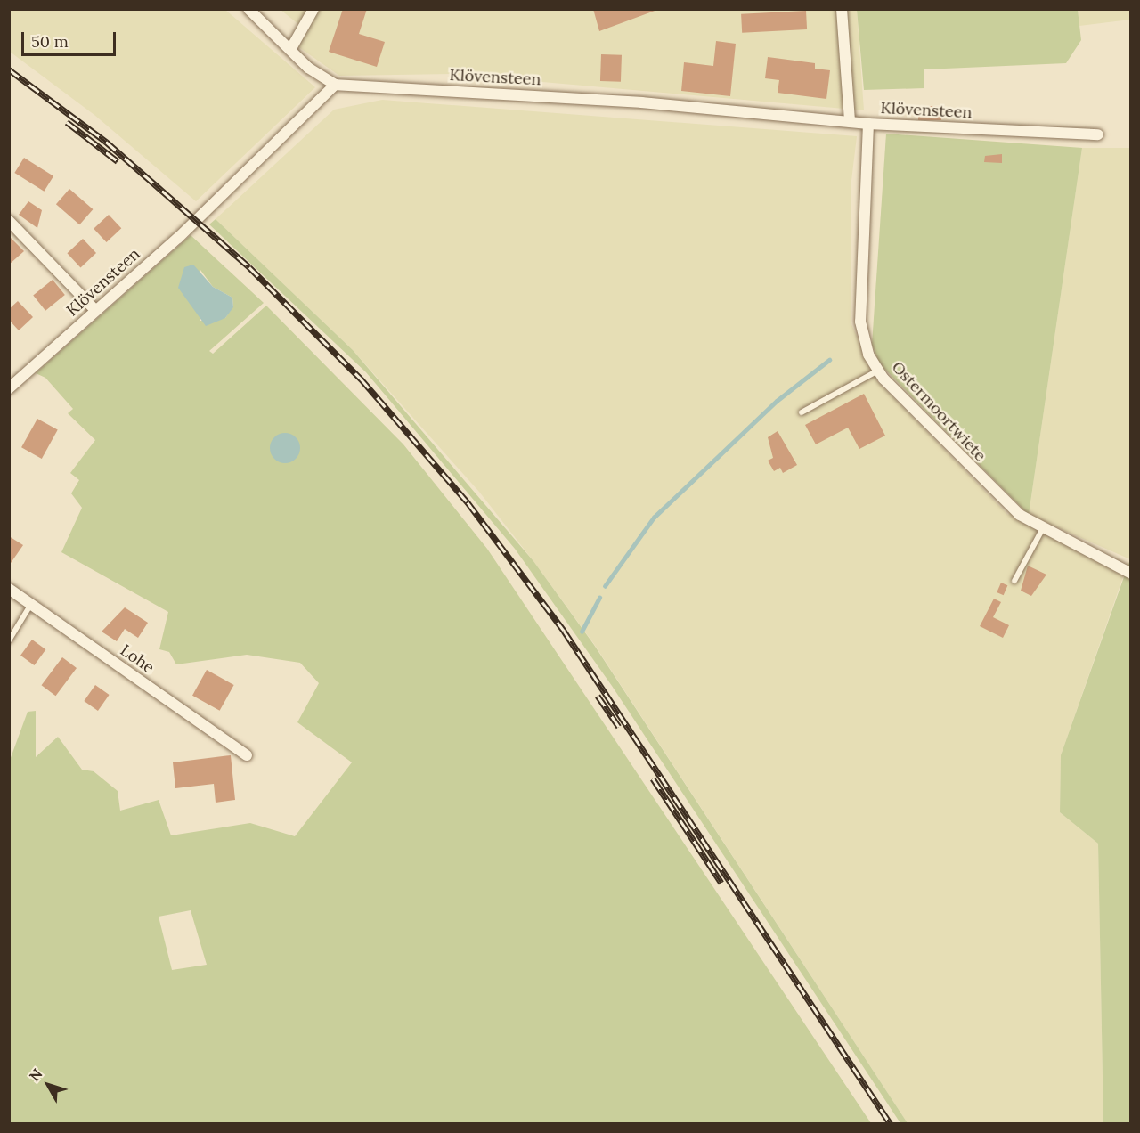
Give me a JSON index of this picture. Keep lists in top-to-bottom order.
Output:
{
  "streets": {
    "street": ["Klövensteen", "Ostermoortwiete", "Lohe"]
  },
  "crossings": [
    ["Klövensteen", "Ostermoortwiete"]
  ],
  "scale_bar": "50 m",
  "north": "top left"
}
